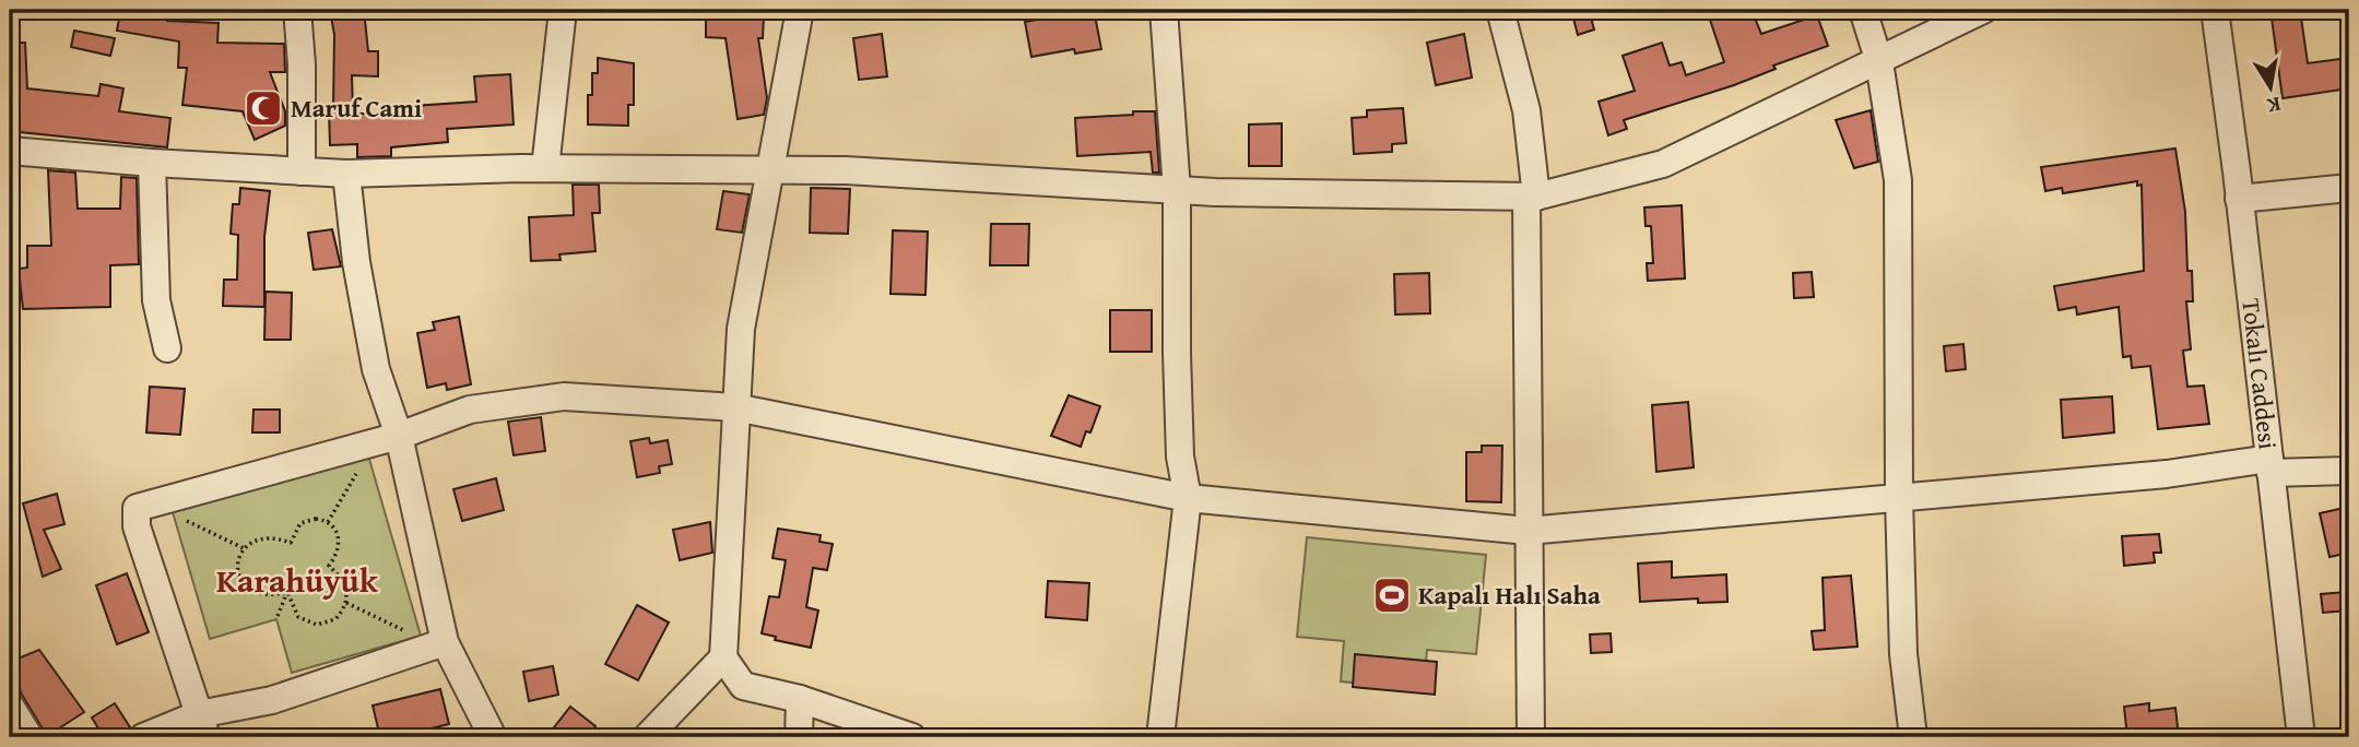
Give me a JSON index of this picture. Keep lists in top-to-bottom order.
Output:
{
  "streets": {
    "street": ["Tokalı Caddesi"]
  },
  "districts": ["Karahüyük"],
  "places": {
    "mosque": ["Maruf Cami"],
    "sports": ["Kapalı Halı Saha"]
  },
  "north": "bottom"
}
